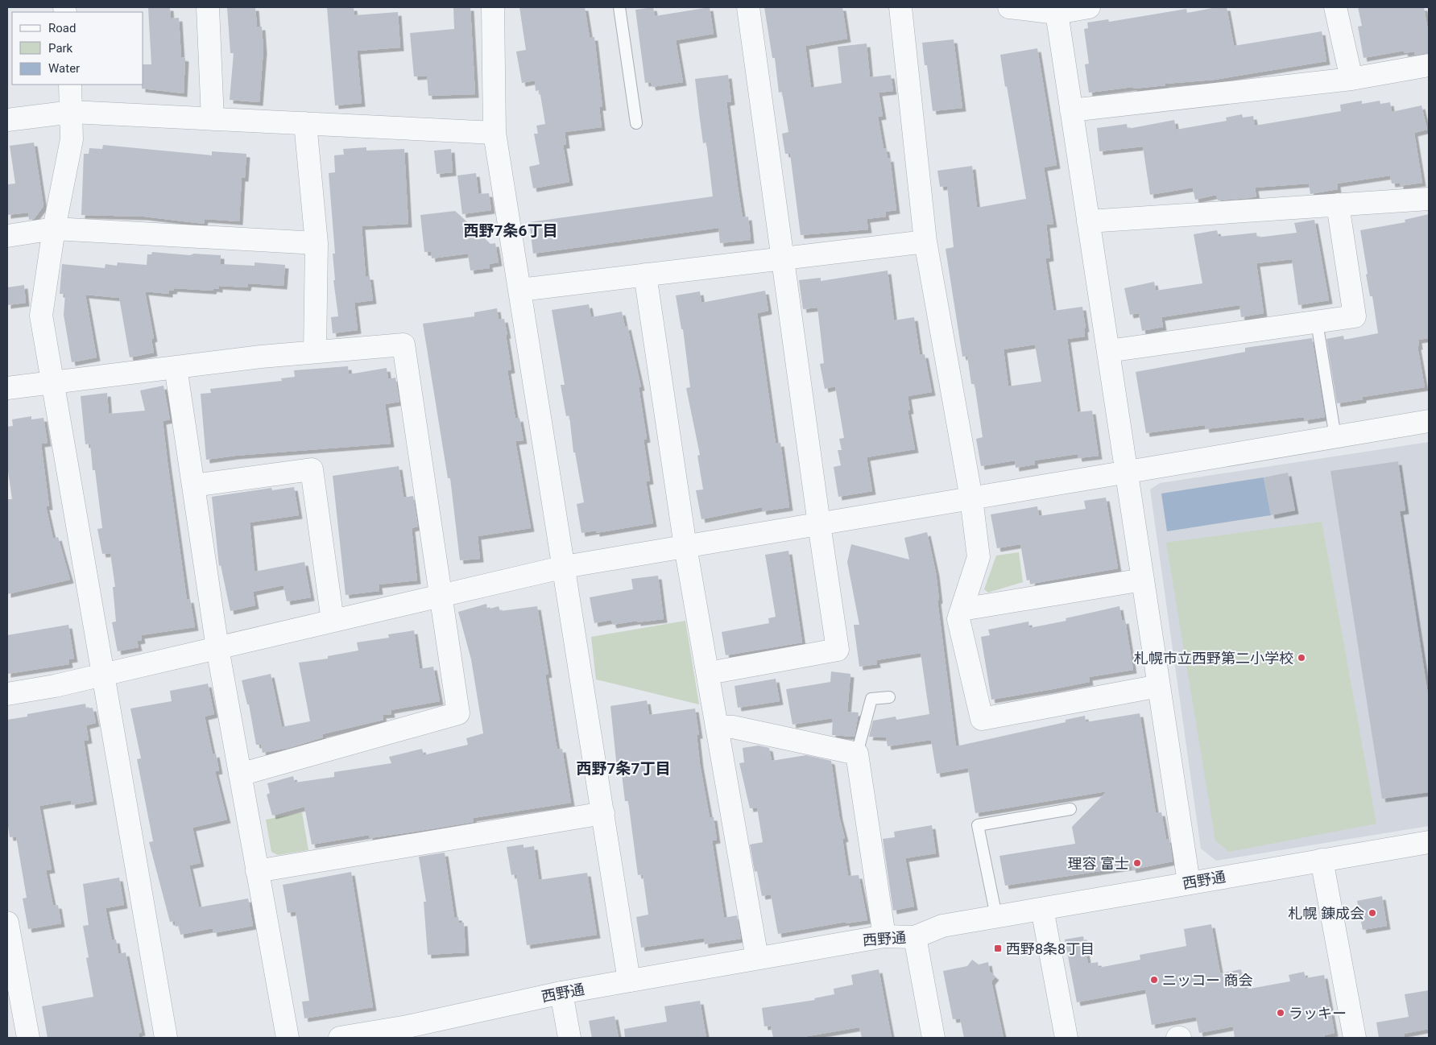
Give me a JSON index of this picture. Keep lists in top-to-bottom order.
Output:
{
  "streets": {
    "street": ["西野通"]
  },
  "districts": ["西野7条6丁目", "西野7条7丁目"],
  "places": {
    "other": [
      "札幌市立西野第二小学校",
      "理容 富士",
      "札幌 錬成会",
      "ニッコー 商会",
      "ラッキー"
    ],
    "transit": ["西野8条8丁目"]
  },
  "legend": ["Road", "Park", "Water"]
}
